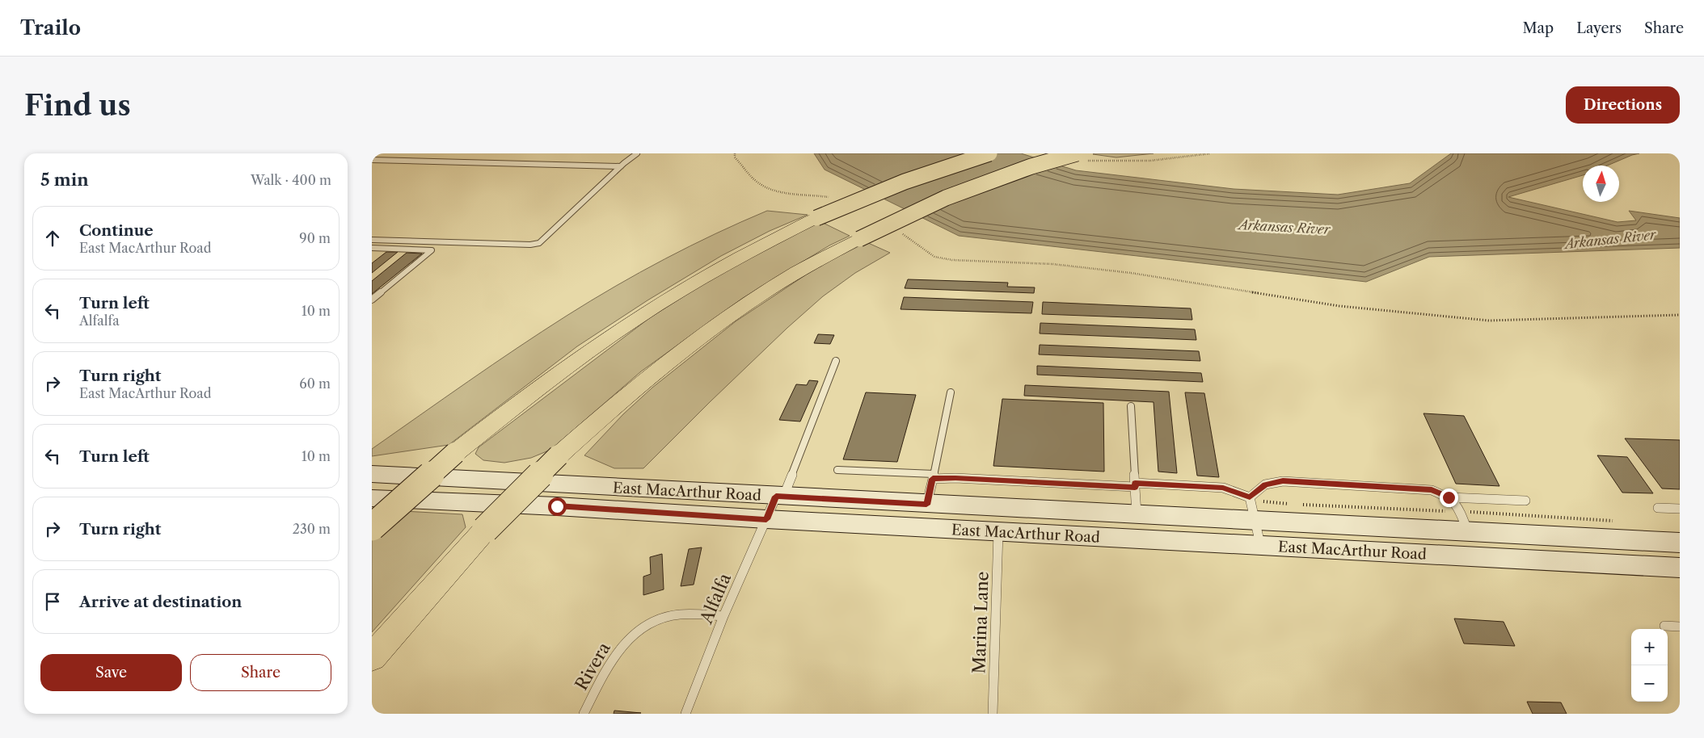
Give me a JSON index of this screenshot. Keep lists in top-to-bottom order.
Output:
{
  "streets": {
    "street": ["East MacArthur Road"],
    "lane": ["Alfalfa", "Marina Lane", "Rivera"]
  },
  "crossings": [
    ["East MacArthur Road", "Alfalfa"],
    ["East MacArthur Road", "Marina Lane"],
    ["Alfalfa", "Rivera"]
  ],
  "water": ["Arkansas River"],
  "north": "top",
  "page": {
    "header": "Trailo",
    "nav": ["Map", "Layers", "Share"],
    "buttons": [
      "Directions",
      ["Save", "Share"]
    ],
    "title": "Find us",
    "heading": ["5 min", "Walk · 400 m"],
    "list": [
      ["Continue", "East MacArthur Road", "90 m"],
      ["Turn left", "Alfalfa", "10 m"],
      ["Turn right", "East MacArthur Road", "60 m"],
      ["Turn left", "10 m"],
      ["Turn right", "230 m"],
      "Arrive at destination"
    ],
    "map_buttons": ["+", "−"]
  }
}
